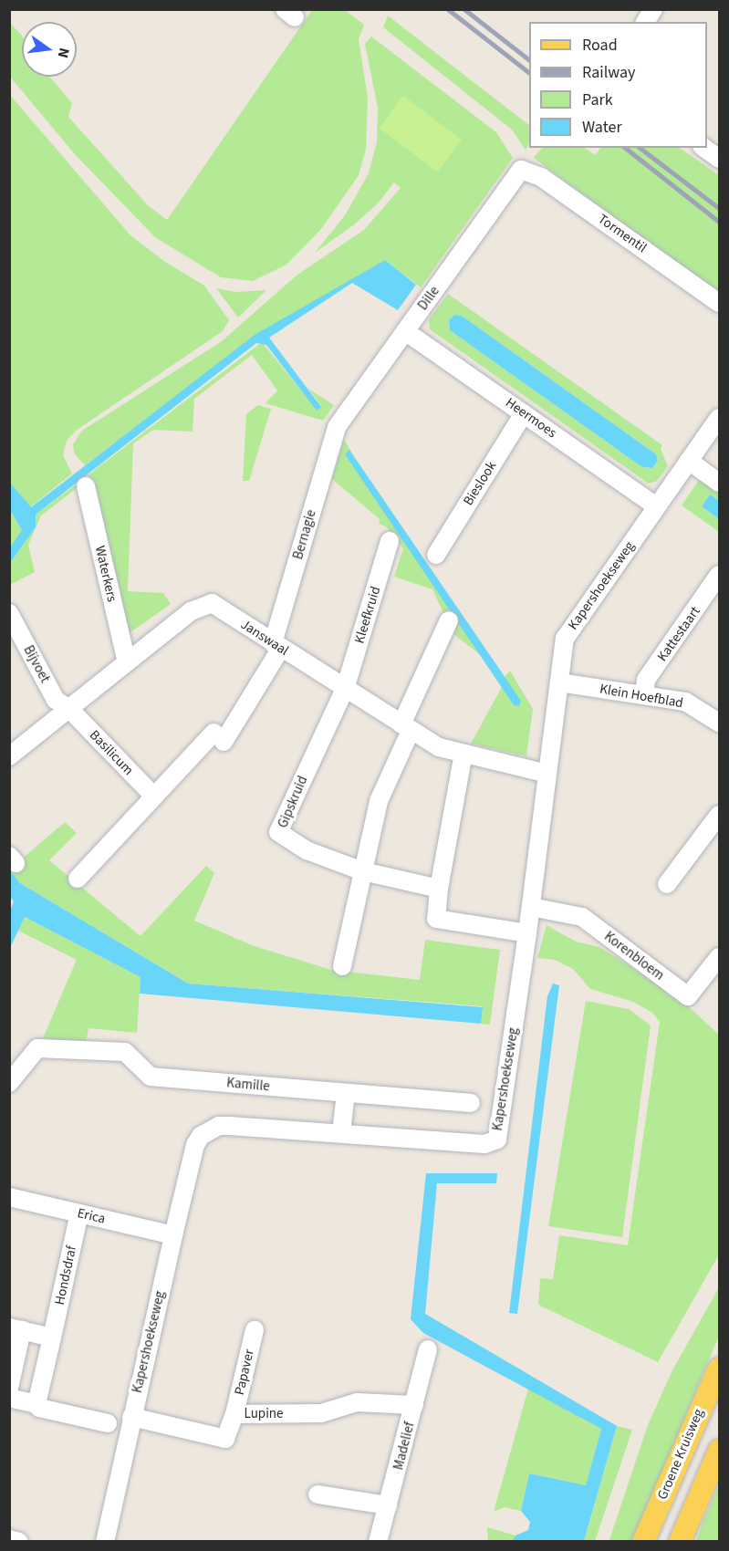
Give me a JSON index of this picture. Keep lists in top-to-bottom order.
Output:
{
  "streets": {
    "main road": ["Groene Kruisweg"],
    "street": [
      "Tormentil",
      "Dille",
      "Heermoes",
      "Bieslook",
      "Bernagie",
      "Waterkers",
      "Kapershoekseweg",
      "Kleefkruid",
      "Kattestaart",
      "Janswaal",
      "Bijvoet",
      "Klein Hoefblad",
      "Basilicum",
      "Gipskruid",
      "Korenbloem",
      "Kamille",
      "Erica",
      "Hondsdraf",
      "Papaver",
      "Lupine",
      "Madelief"
    ]
  },
  "crossings": [
    ["Tormentil", "Dille"],
    ["Dille", "Heermoes"],
    ["Dille", "Bernagie"],
    ["Heermoes", "Bieslook"],
    ["Heermoes", "Kapershoekseweg"],
    ["Bernagie", "Janswaal"],
    ["Bernagie", "Basilicum"],
    ["Waterkers", "Janswaal"],
    ["Kapershoekseweg", "Janswaal"],
    ["Kapershoekseweg", "Klein Hoefblad"],
    ["Kapershoekseweg", "Korenbloem"],
    ["Kapershoekseweg", "Erica"],
    ["Kapershoekseweg", "Lupine"],
    ["Kleefkruid", "Janswaal"],
    ["Kleefkruid", "Gipskruid"],
    ["Kattestaart", "Klein Hoefblad"],
    ["Janswaal", "Bijvoet"],
    ["Janswaal", "Basilicum"],
    ["Janswaal", "Gipskruid"],
    ["Bijvoet", "Basilicum"],
    ["Erica", "Hondsdraf"],
    ["Papaver", "Lupine"],
    ["Lupine", "Madelief"]
  ],
  "legend": [
    "Road",
    "Railway",
    "Park",
    "Water"
  ],
  "north": "right"
}
